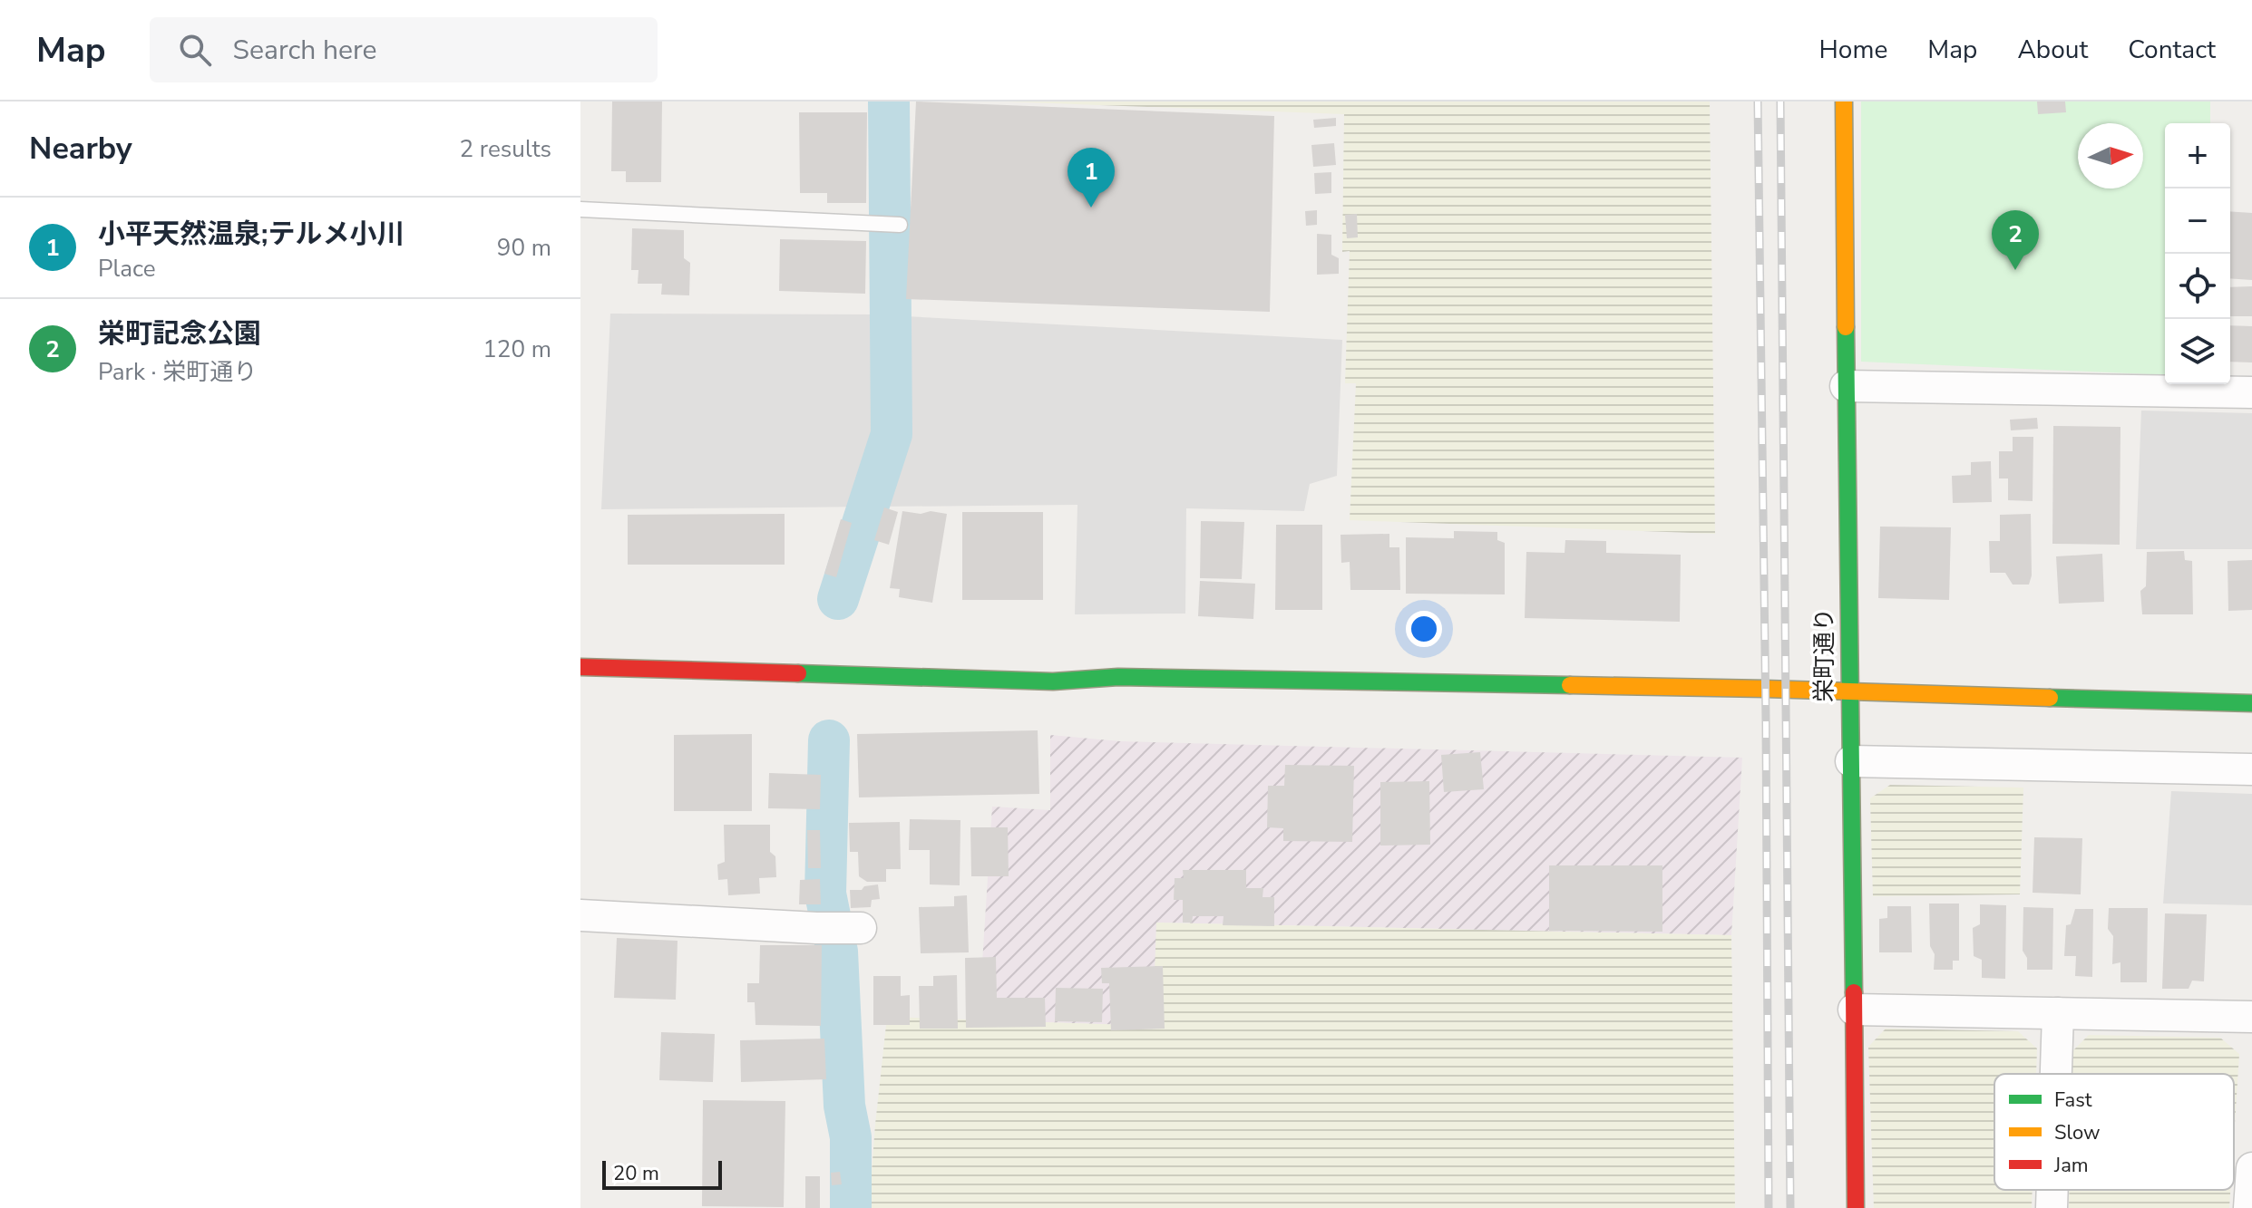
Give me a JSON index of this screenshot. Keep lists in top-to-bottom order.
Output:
{
  "streets": {
    "street": ["栄町通り"]
  },
  "legend": ["Fast", "Slow", "Jam"],
  "scale_bar": "20 m",
  "north": "right",
  "page": {
    "header": "Map",
    "search": "Search here",
    "nav": [
      "Home",
      "Map",
      "About",
      "Contact"
    ],
    "heading": ["Nearby", "2 results"],
    "map_buttons": ["+", "−"],
    "pins": ["1", "2"],
    "list": [
      {
        "mark": "1",
        "name": "小平天然温泉;テルメ小川",
        "note": "Place",
        "value": "90 m"
      },
      {
        "mark": "2",
        "name": "栄町記念公園",
        "note": "Park · 栄町通り",
        "value": "120 m"
      }
    ],
    "scale": "20 m"
  }
}
